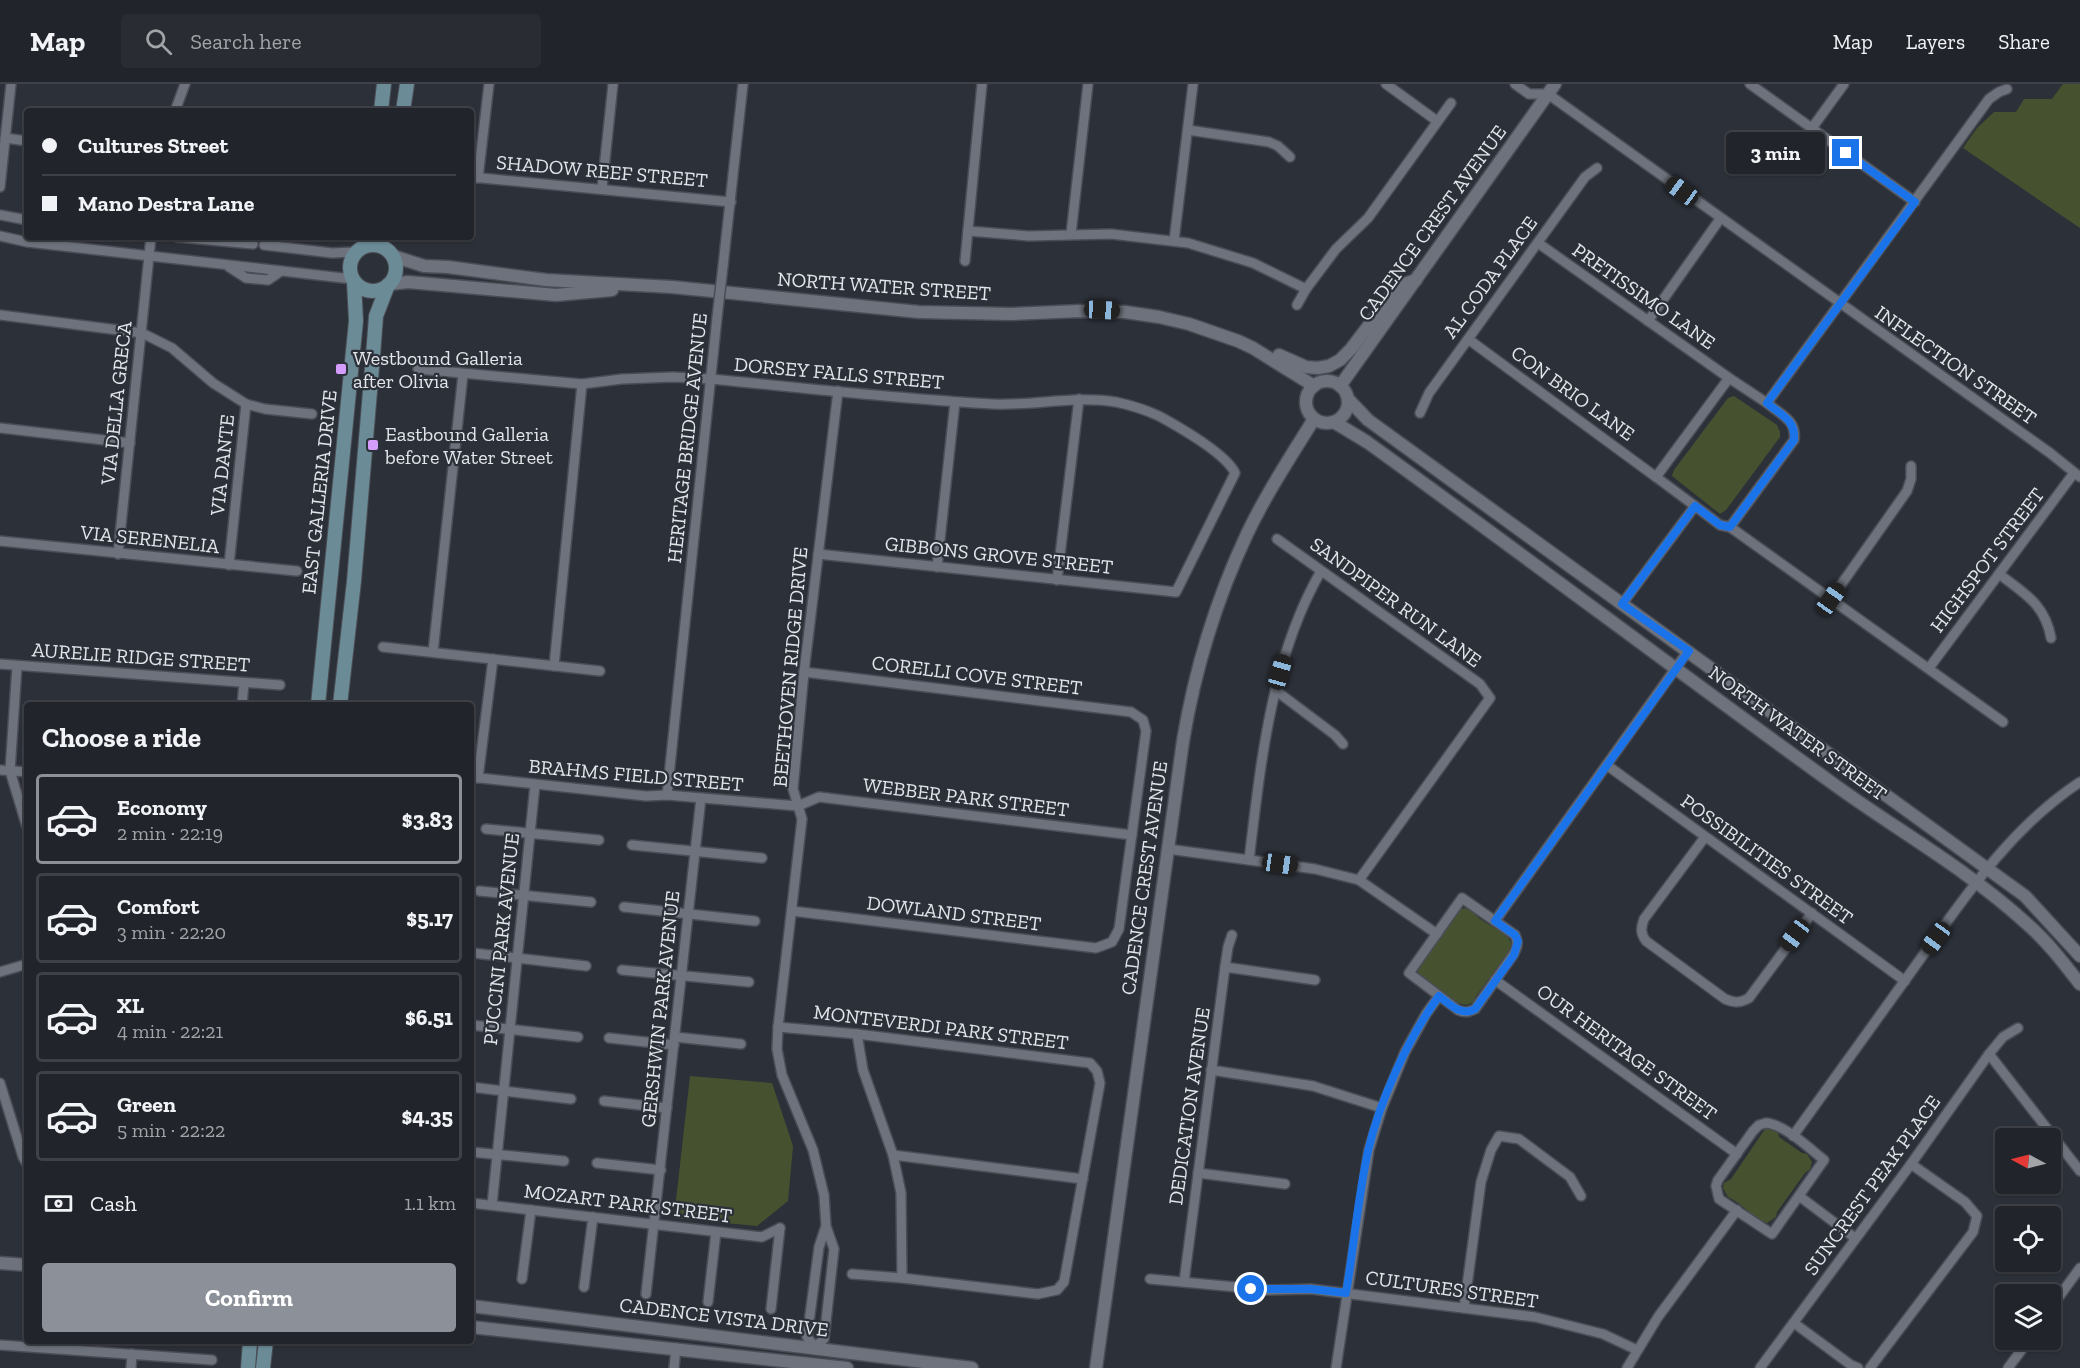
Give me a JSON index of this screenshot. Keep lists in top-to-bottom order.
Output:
{
  "streets": {
    "main road": ["EAST GALLERIA DRIVE"],
    "street": [
      "SHADOW REEF STREET",
      "CADENCE CREST AVENUE",
      "AL CODA PLACE",
      "NORTH WATER STREET",
      "PRETISSIMO LANE",
      "INFLECTION STREET",
      "DORSEY FALLS STREET",
      "CON BRIO LANE",
      "VIA DELLA GRECA",
      "HERITAGE BRIDGE AVENUE",
      "VIA DANTE",
      "VIA SERENELIA",
      "GIBBONS GROVE STREET",
      "HIGHSPOT STREET",
      "SANDPIPER RUN LANE",
      "AURELIE RIDGE STREET",
      "BEETHOVEN RIDGE DRIVE",
      "CORELLI COVE STREET",
      "BRAHMS FIELD STREET",
      "WEBBER PARK STREET",
      "POSSIBILITIES STREET",
      "DOWLAND STREET",
      "PUCCINI PARK AVENUE",
      "GERSHWIN PARK AVENUE",
      "MONTEVERDI PARK STREET",
      "OUR HERITAGE STREET",
      "DEDICATION AVENUE",
      "SUNCREST PEAK PLACE",
      "MOZART PARK STREET",
      "CULTURES STREET",
      "CADENCE VISTA DRIVE"
    ]
  },
  "crossings": [
    ["SHADOW REEF STREET", "HERITAGE BRIDGE AVENUE"],
    ["CADENCE CREST AVENUE", "NORTH WATER STREET"],
    ["CADENCE CREST AVENUE", "INFLECTION STREET"],
    ["AL CODA PLACE", "PRETISSIMO LANE"],
    ["AL CODA PLACE", "CON BRIO LANE"],
    ["NORTH WATER STREET", "EAST GALLERIA DRIVE"],
    ["PRETISSIMO LANE", "CON BRIO LANE"],
    ["INFLECTION STREET", "HIGHSPOT STREET"],
    ["DORSEY FALLS STREET", "HERITAGE BRIDGE AVENUE"],
    ["DORSEY FALLS STREET", "GIBBONS GROVE STREET"],
    ["DORSEY FALLS STREET", "BEETHOVEN RIDGE DRIVE"],
    ["CON BRIO LANE", "HIGHSPOT STREET"],
    ["VIA DELLA GRECA", "VIA SERENELIA"],
    ["HERITAGE BRIDGE AVENUE", "BRAHMS FIELD STREET"],
    ["VIA DANTE", "VIA SERENELIA"],
    ["GIBBONS GROVE STREET", "BEETHOVEN RIDGE DRIVE"],
    ["BEETHOVEN RIDGE DRIVE", "CORELLI COVE STREET"],
    ["BEETHOVEN RIDGE DRIVE", "BRAHMS FIELD STREET"],
    ["BEETHOVEN RIDGE DRIVE", "WEBBER PARK STREET"],
    ["BEETHOVEN RIDGE DRIVE", "DOWLAND STREET"],
    ["BEETHOVEN RIDGE DRIVE", "MONTEVERDI PARK STREET"],
    ["BEETHOVEN RIDGE DRIVE", "CADENCE VISTA DRIVE"],
    ["CORELLI COVE STREET", "WEBBER PARK STREET"],
    ["CORELLI COVE STREET", "DOWLAND STREET"],
    ["BRAHMS FIELD STREET", "WEBBER PARK STREET"],
    ["BRAHMS FIELD STREET", "PUCCINI PARK AVENUE"],
    ["BRAHMS FIELD STREET", "GERSHWIN PARK AVENUE"],
    ["WEBBER PARK STREET", "DOWLAND STREET"],
    ["PUCCINI PARK AVENUE", "MOZART PARK STREET"],
    ["GERSHWIN PARK AVENUE", "MOZART PARK STREET"],
    ["DEDICATION AVENUE", "CULTURES STREET"]
  ],
  "places": {
    "transit": ["Westbound Galleria after Olivia", "Eastbound Galleria before Water Street"]
  },
  "north": "left",
  "page": {
    "header": "Map",
    "search": "Search here",
    "nav": ["Map", "Layers", "Share"],
    "banner": ["Cultures Street", "Mano Destra Lane"],
    "bubble": "3 min",
    "heading": "Choose a ride",
    "list": [
      {
        "name": "Economy",
        "note": "2 min · 22:19",
        "value": "$3.83"
      },
      {
        "name": "Comfort",
        "note": "3 min · 22:20",
        "value": "$5.17"
      },
      {
        "name": "XL",
        "note": "4 min · 22:21",
        "value": "$6.51"
      },
      {
        "name": "Green",
        "note": "5 min · 22:22",
        "value": "$4.35"
      }
    ],
    "pay": ["Cash", "1.1 km"],
    "buttons": "Confirm"
  }
}
